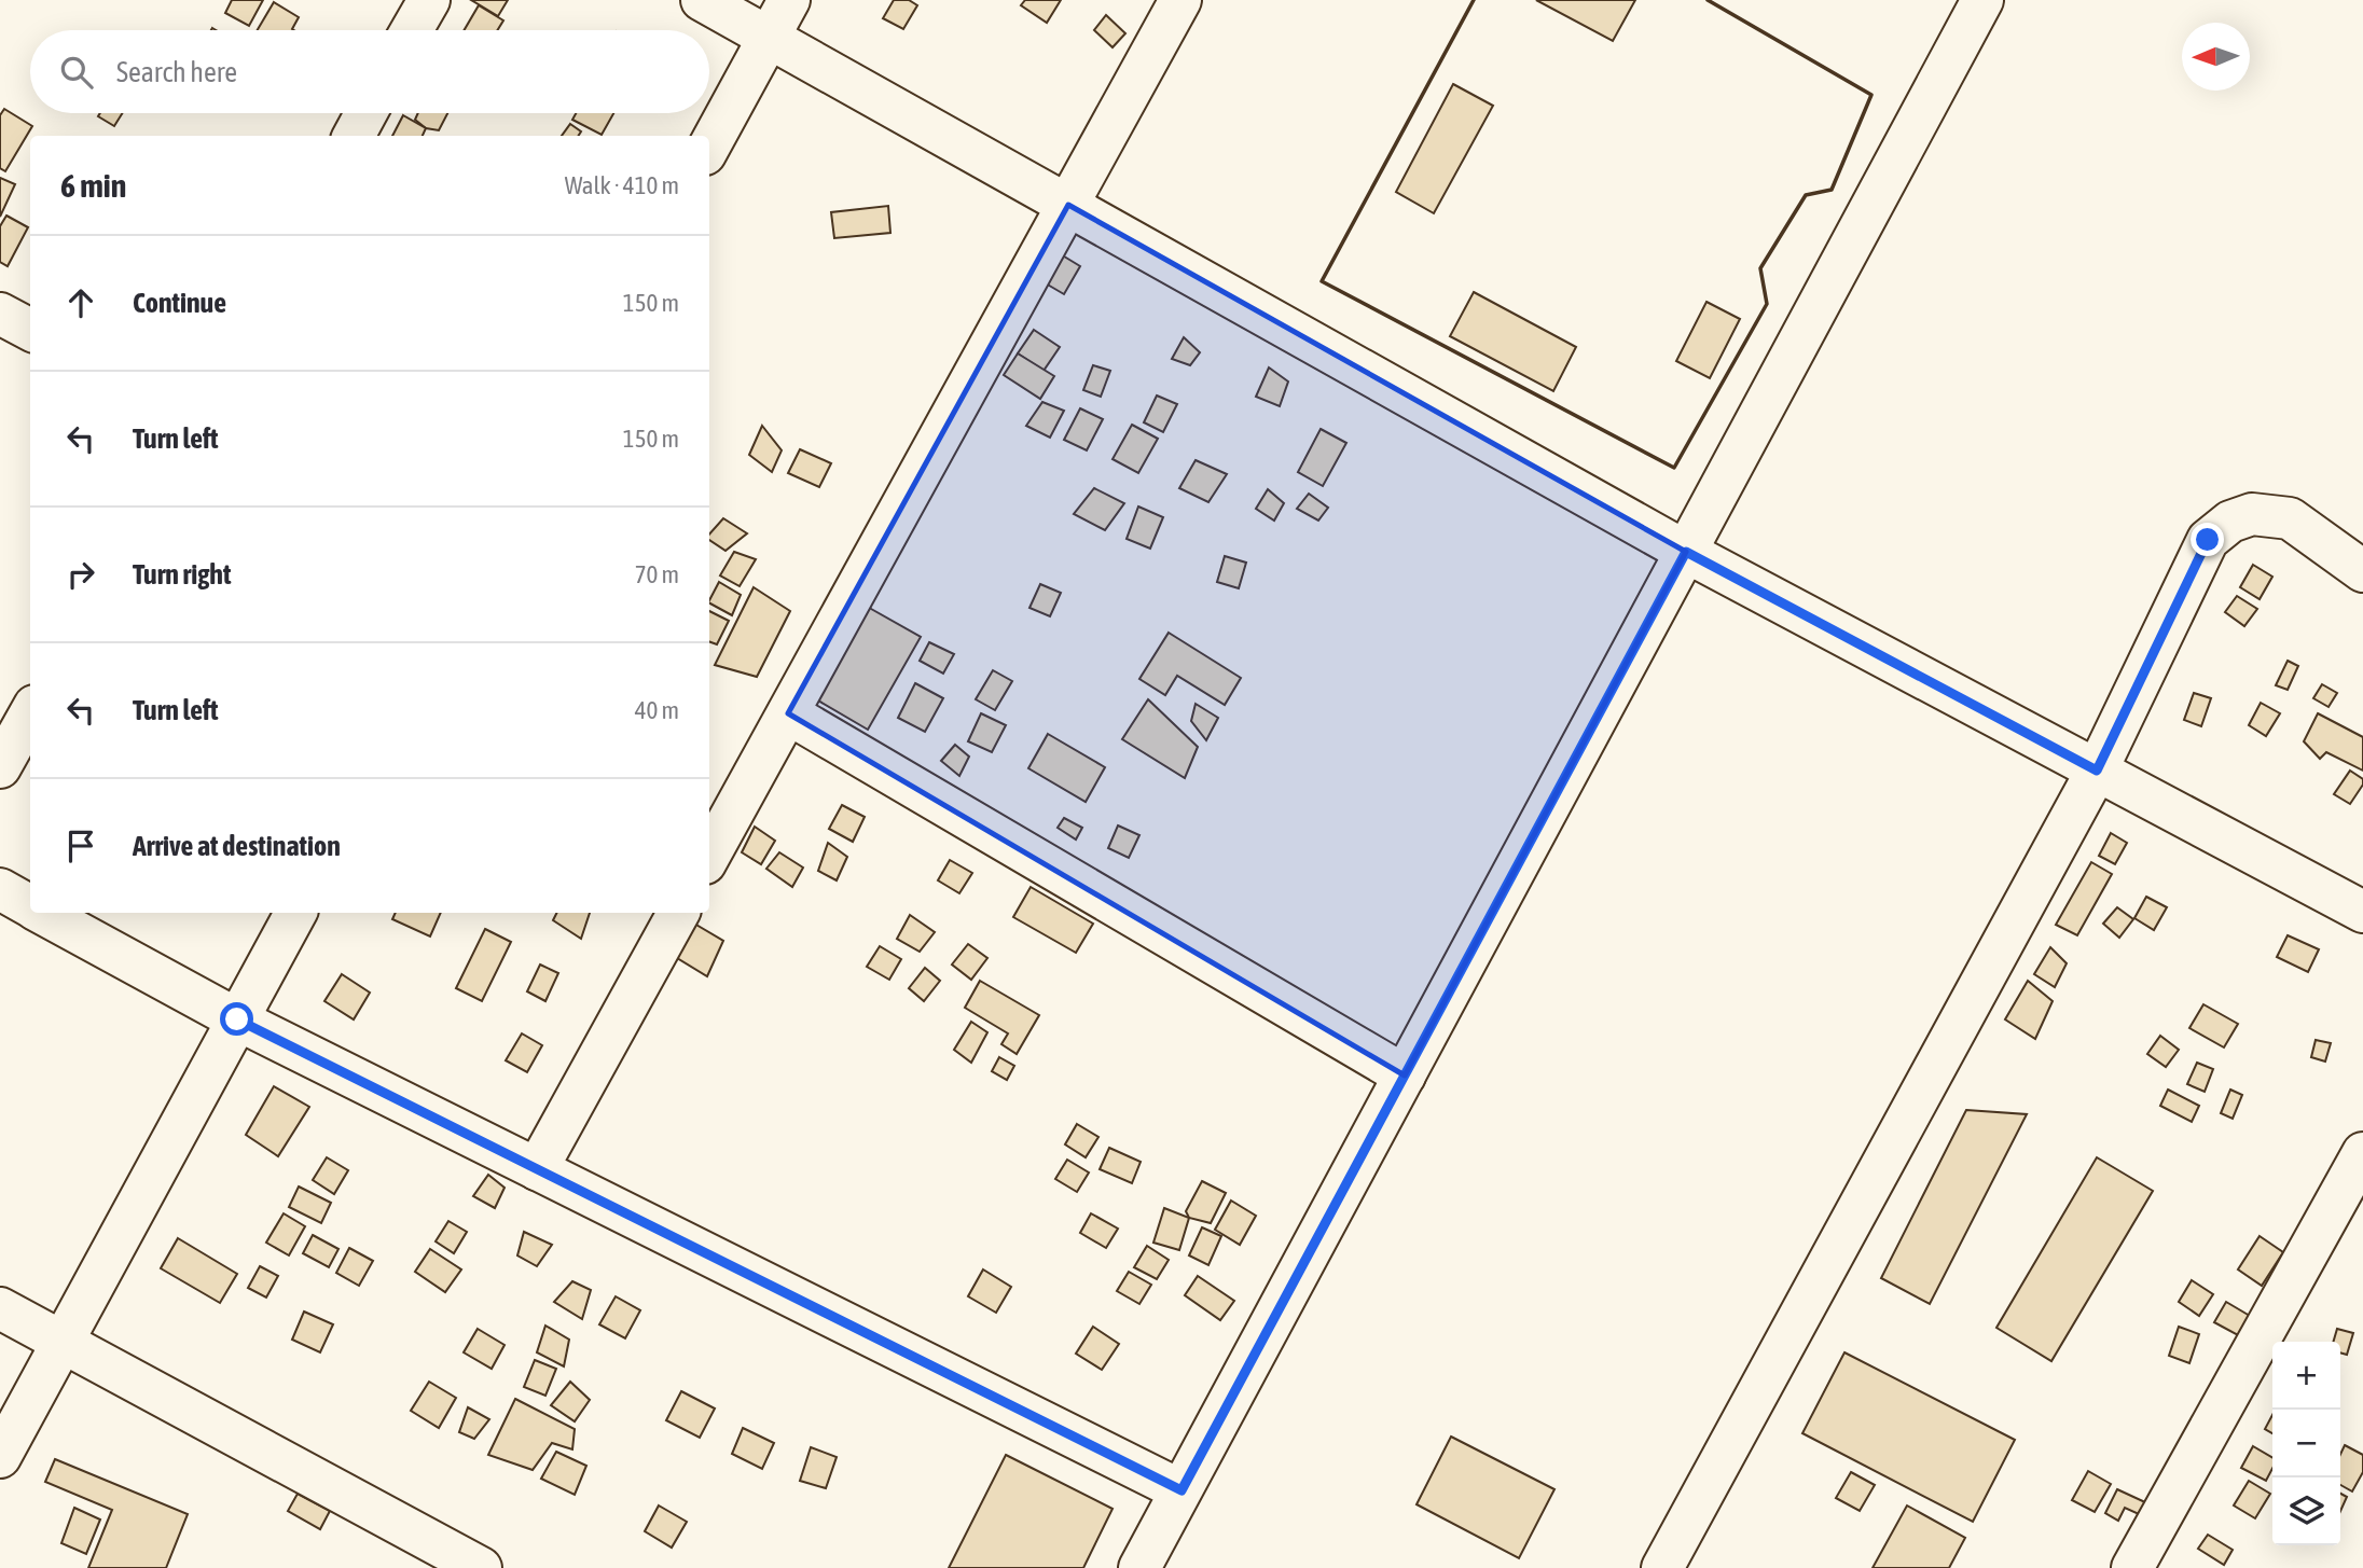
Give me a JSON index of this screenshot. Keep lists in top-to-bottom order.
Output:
{
  "north": "left",
  "page": {
    "search": "Search here",
    "heading": ["6 min", "Walk · 410 m"],
    "list": [
      ["Continue", "150 m"],
      ["Turn left", "150 m"],
      ["Turn right", "70 m"],
      ["Turn left", "40 m"],
      "Arrive at destination"
    ],
    "map_buttons": ["+", "−"]
  }
}
